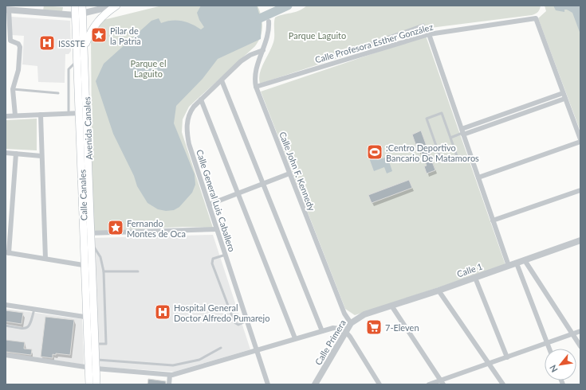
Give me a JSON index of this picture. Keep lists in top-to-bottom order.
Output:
{
  "streets": {
    "main road": ["Avenida Canales", "Calle Canales"],
    "street": [
      "Calle Profesora Esther González",
      "Calle John F. Kennedy",
      "Calle General Luis Caballero",
      "Calle 1",
      "Calle Primera"
    ]
  },
  "crossings": [
    ["Calle Profesora Esther González", "Calle John F. Kennedy"],
    ["Avenida Canales", "Calle Canales"],
    ["Calle John F. Kennedy", "Calle General Luis Caballero"],
    ["Calle John F. Kennedy", "Calle Primera"],
    ["Calle 1", "Calle Primera"]
  ],
  "parks": ["Parque Laguito", "Parque el Laguito"],
  "places": {
    "place": ["Pilar de la Patria", "Fernando Montes de Oca"],
    "hospital": ["ISSSTE", "Hospital General Doctor Alfredo Pumarejo"],
    "sports": [":Centro Deportivo Bancario De Matamoros"],
    "supermarket": ["7-Eleven"]
  },
  "north": "bottom left"
}
